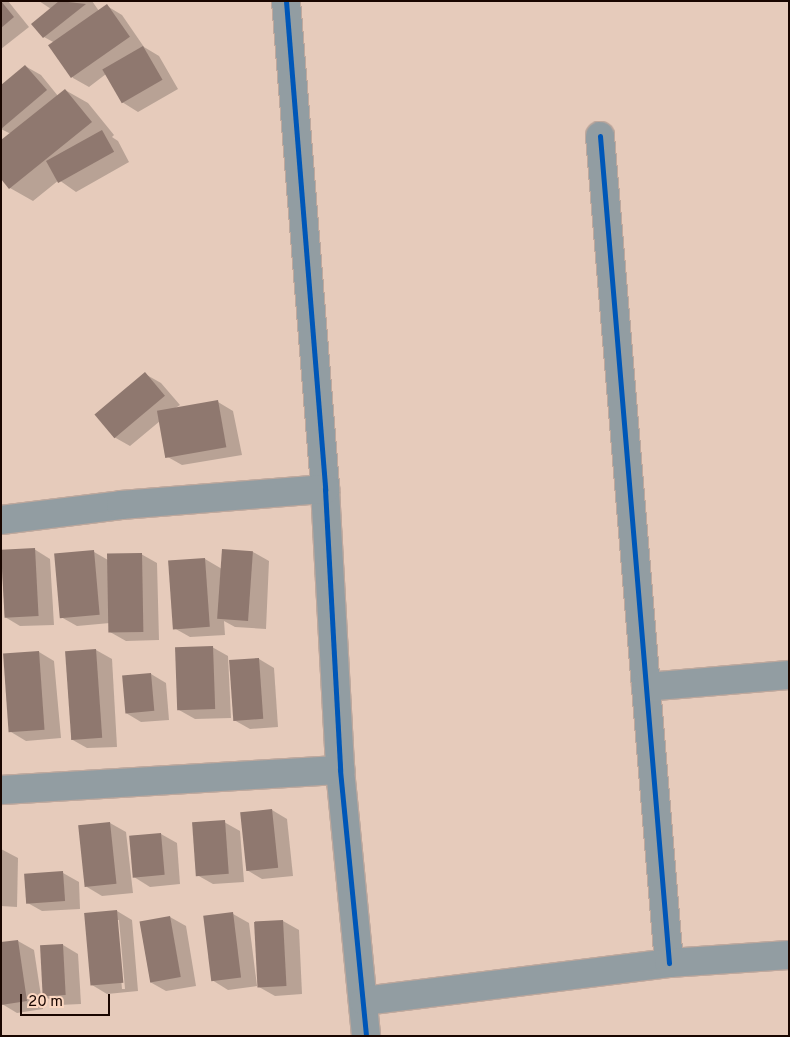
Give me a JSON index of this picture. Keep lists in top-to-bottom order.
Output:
{
  "scale_bar": "20 m"
}
